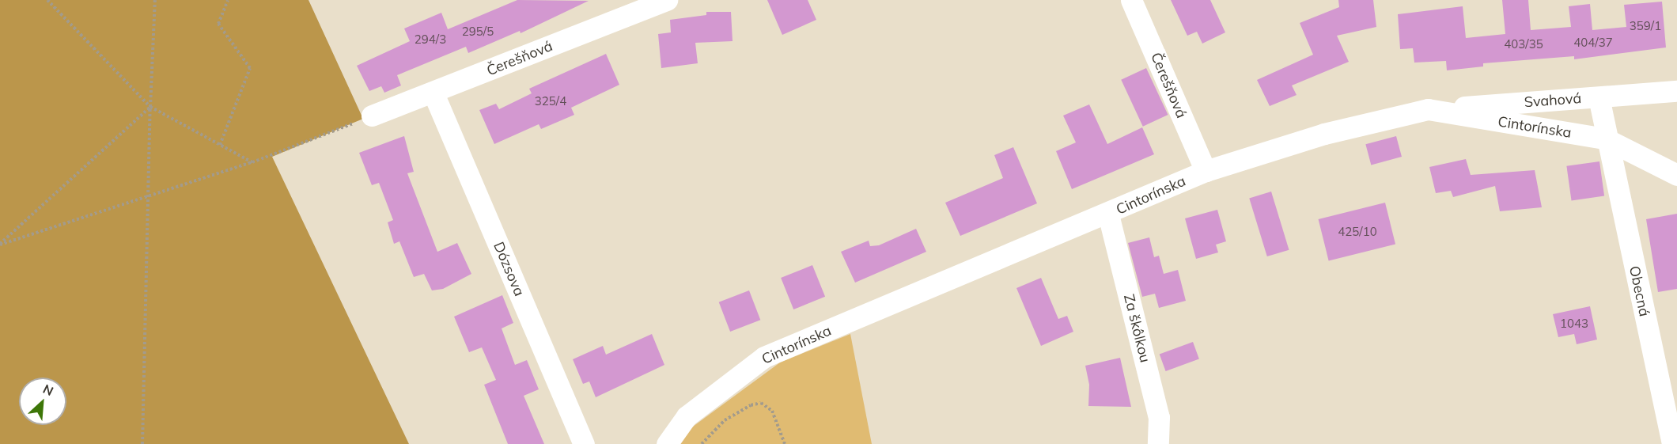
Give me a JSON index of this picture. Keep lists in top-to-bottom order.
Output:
{
  "streets": {
    "street": [
      "Čerešňová",
      "Svahová",
      "Cintorínska",
      "Dózsova",
      "Obecná",
      "Za škôlkou"
    ]
  },
  "crossings": [
    ["Čerešňová", "Cintorínska"],
    ["Čerešňová", "Dózsova"],
    ["Svahová", "Cintorínska"],
    ["Svahová", "Obecná"],
    ["Cintorínska", "Obecná"],
    ["Cintorínska", "Za škôlkou"]
  ],
  "house_numbers": [
    "359/1",
    "295/5",
    "294/3",
    "404/37",
    "403/35",
    "325/4",
    "425/10",
    "1043"
  ],
  "north": "top right"
}
